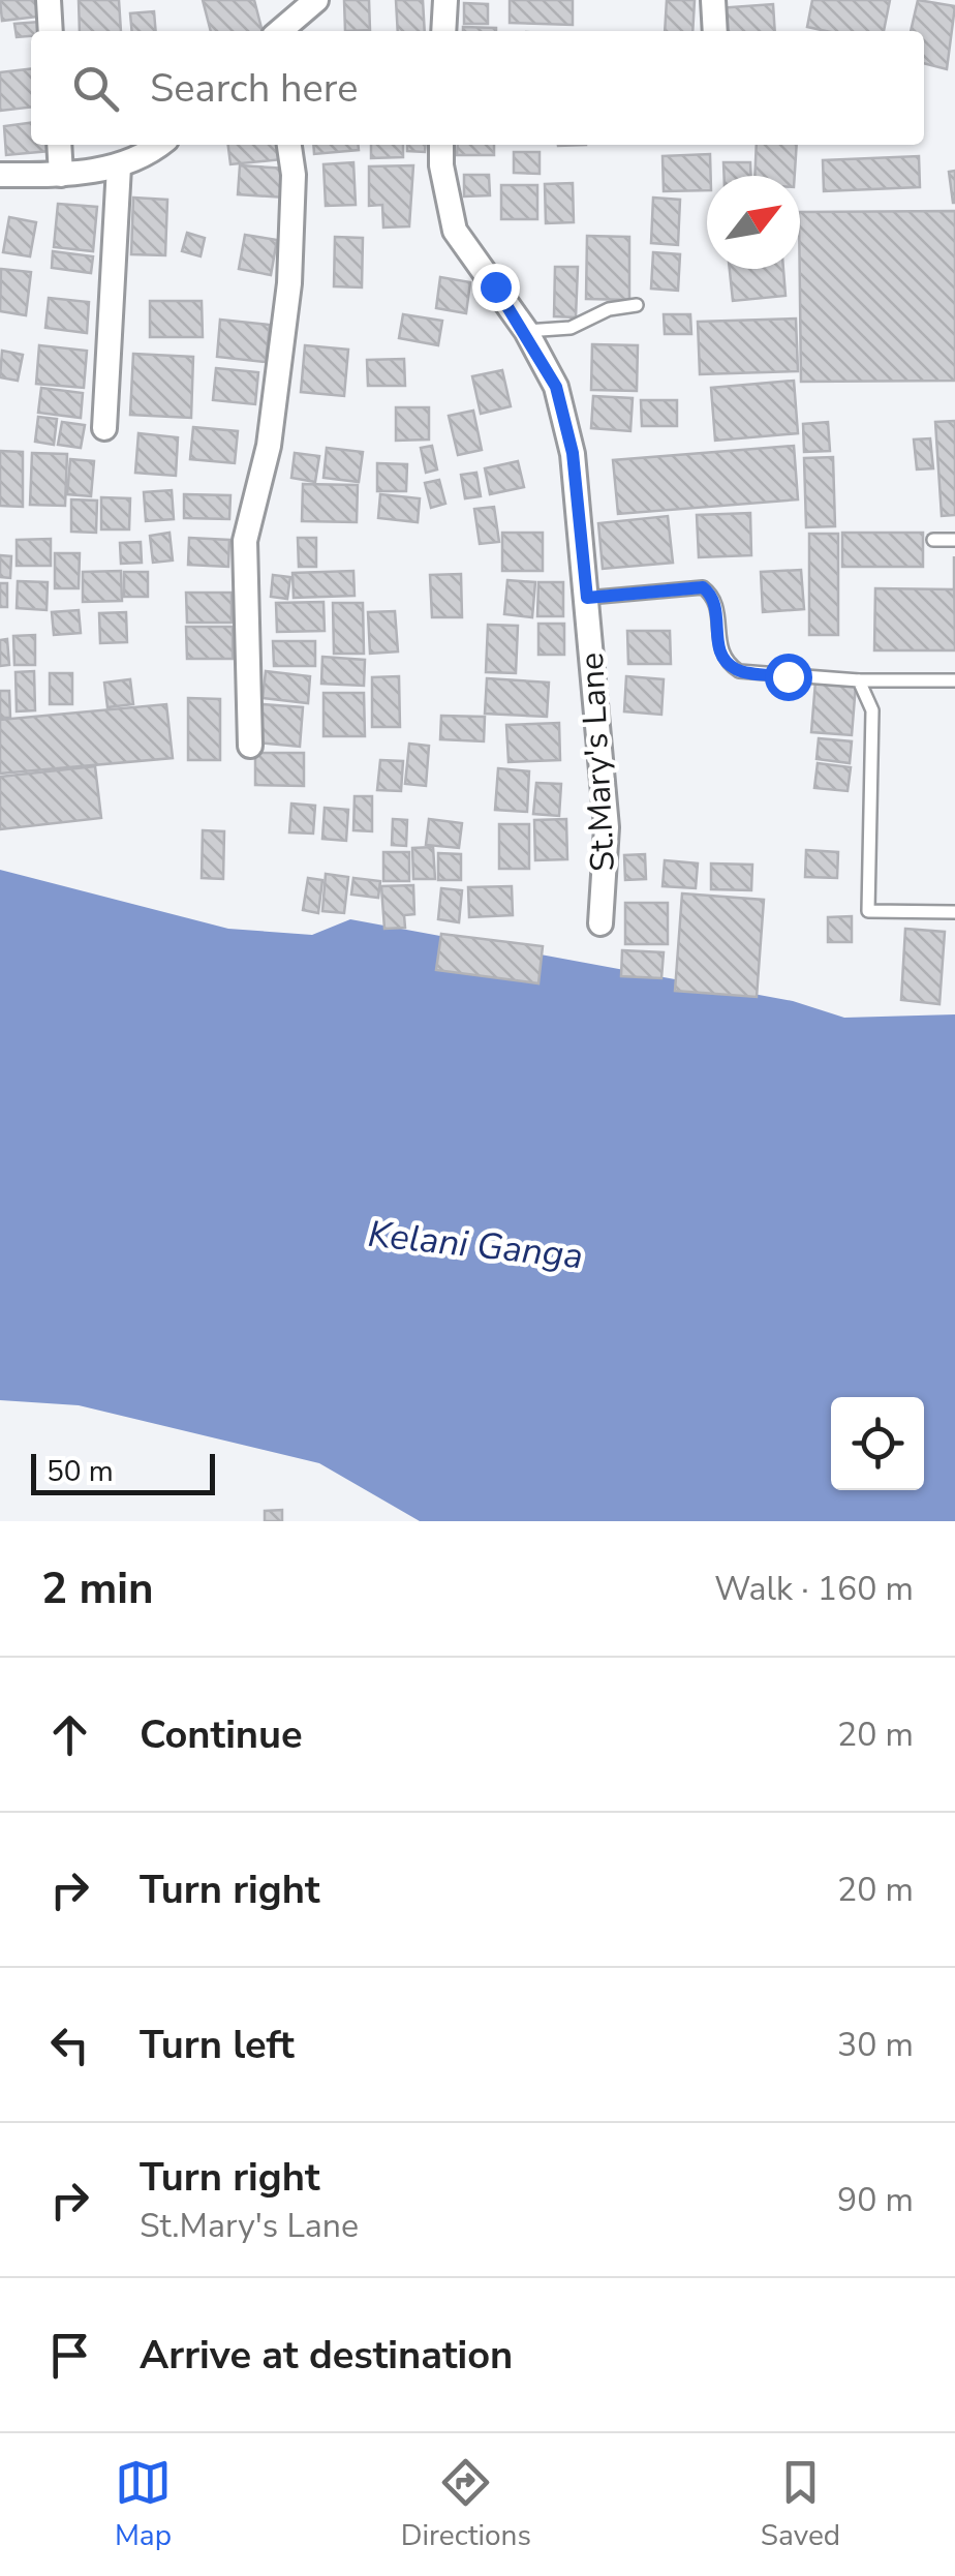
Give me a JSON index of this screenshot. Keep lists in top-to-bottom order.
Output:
{
  "streets": {
    "street": ["St.Mary's Lane"]
  },
  "water": ["Kelani Ganga"],
  "scale_bar": "50 m",
  "north": "top right",
  "page": {
    "search": "Search here",
    "scale": "50 m",
    "heading": ["2 min", "Walk · 160 m"],
    "list": [
      ["Continue", "20 m"],
      ["Turn right", "20 m"],
      ["Turn left", "30 m"],
      ["Turn right", "St.Mary's Lane", "90 m"],
      "Arrive at destination"
    ],
    "nav": ["Map", "Directions", "Saved"]
  }
}
